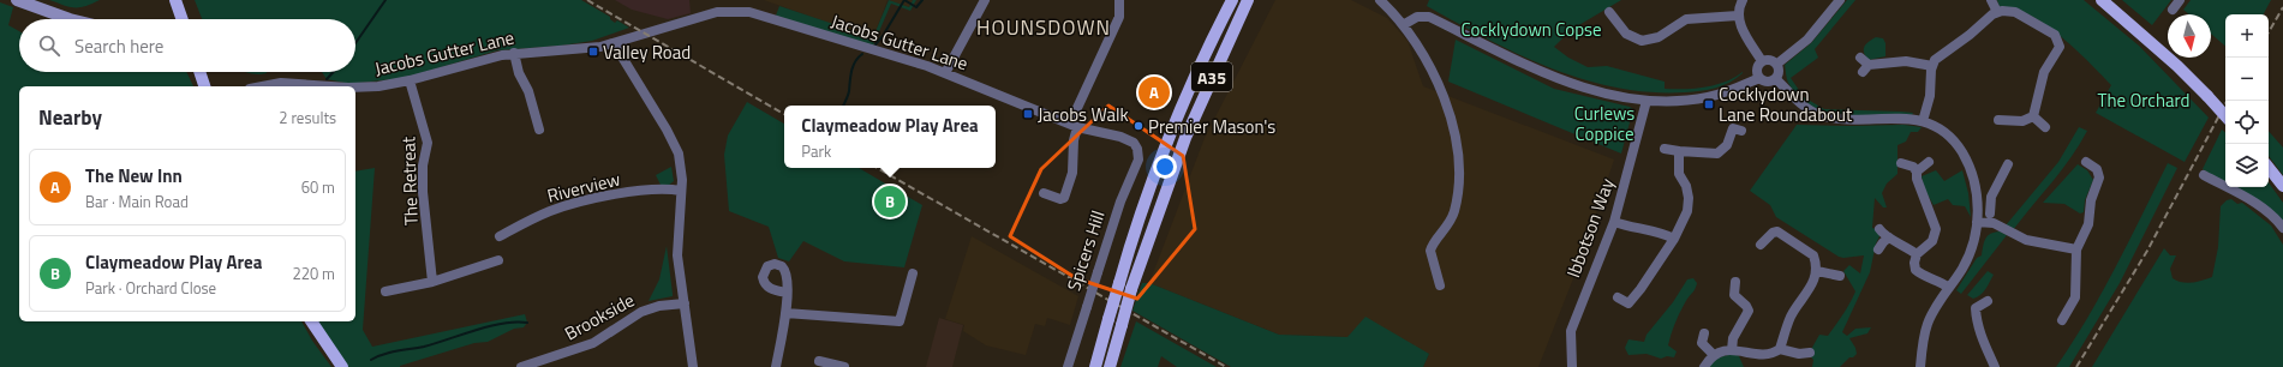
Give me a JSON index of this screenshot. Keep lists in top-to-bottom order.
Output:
{
  "streets": {
    "main road": ["A35"],
    "street": [
      "Jacobs Gutter Lane",
      "The Retreat",
      "Riverview",
      "Ibbotson Way",
      "Spicers Hill",
      "Brookside"
    ]
  },
  "crossings": [
    ["Jacobs Gutter Lane", "The Retreat"],
    ["Jacobs Gutter Lane", "Spicers Hill"]
  ],
  "districts": ["HOUNSDOWN"],
  "parks": ["Cocklydown Copse", "The Orchard", "Curlews Coppice"],
  "places": {
    "transit": ["Valley Road", "Cocklydown Lane Roundabout", "Jacobs Walk"],
    "other": ["Premier Mason's"]
  },
  "north": "bottom",
  "page": {
    "map_buttons": ["+", "−"],
    "search": "Search here",
    "pins": ["A", "B"],
    "heading": ["Nearby", "2 results"],
    "popup": ["Claymeadow Play Area", "Park"],
    "list": [
      {
        "mark": "A",
        "name": "The New Inn",
        "note": "Bar · Main Road",
        "value": "60 m"
      },
      {
        "mark": "B",
        "name": "Claymeadow Play Area",
        "note": "Park · Orchard Close",
        "value": "220 m"
      }
    ]
  }
}
